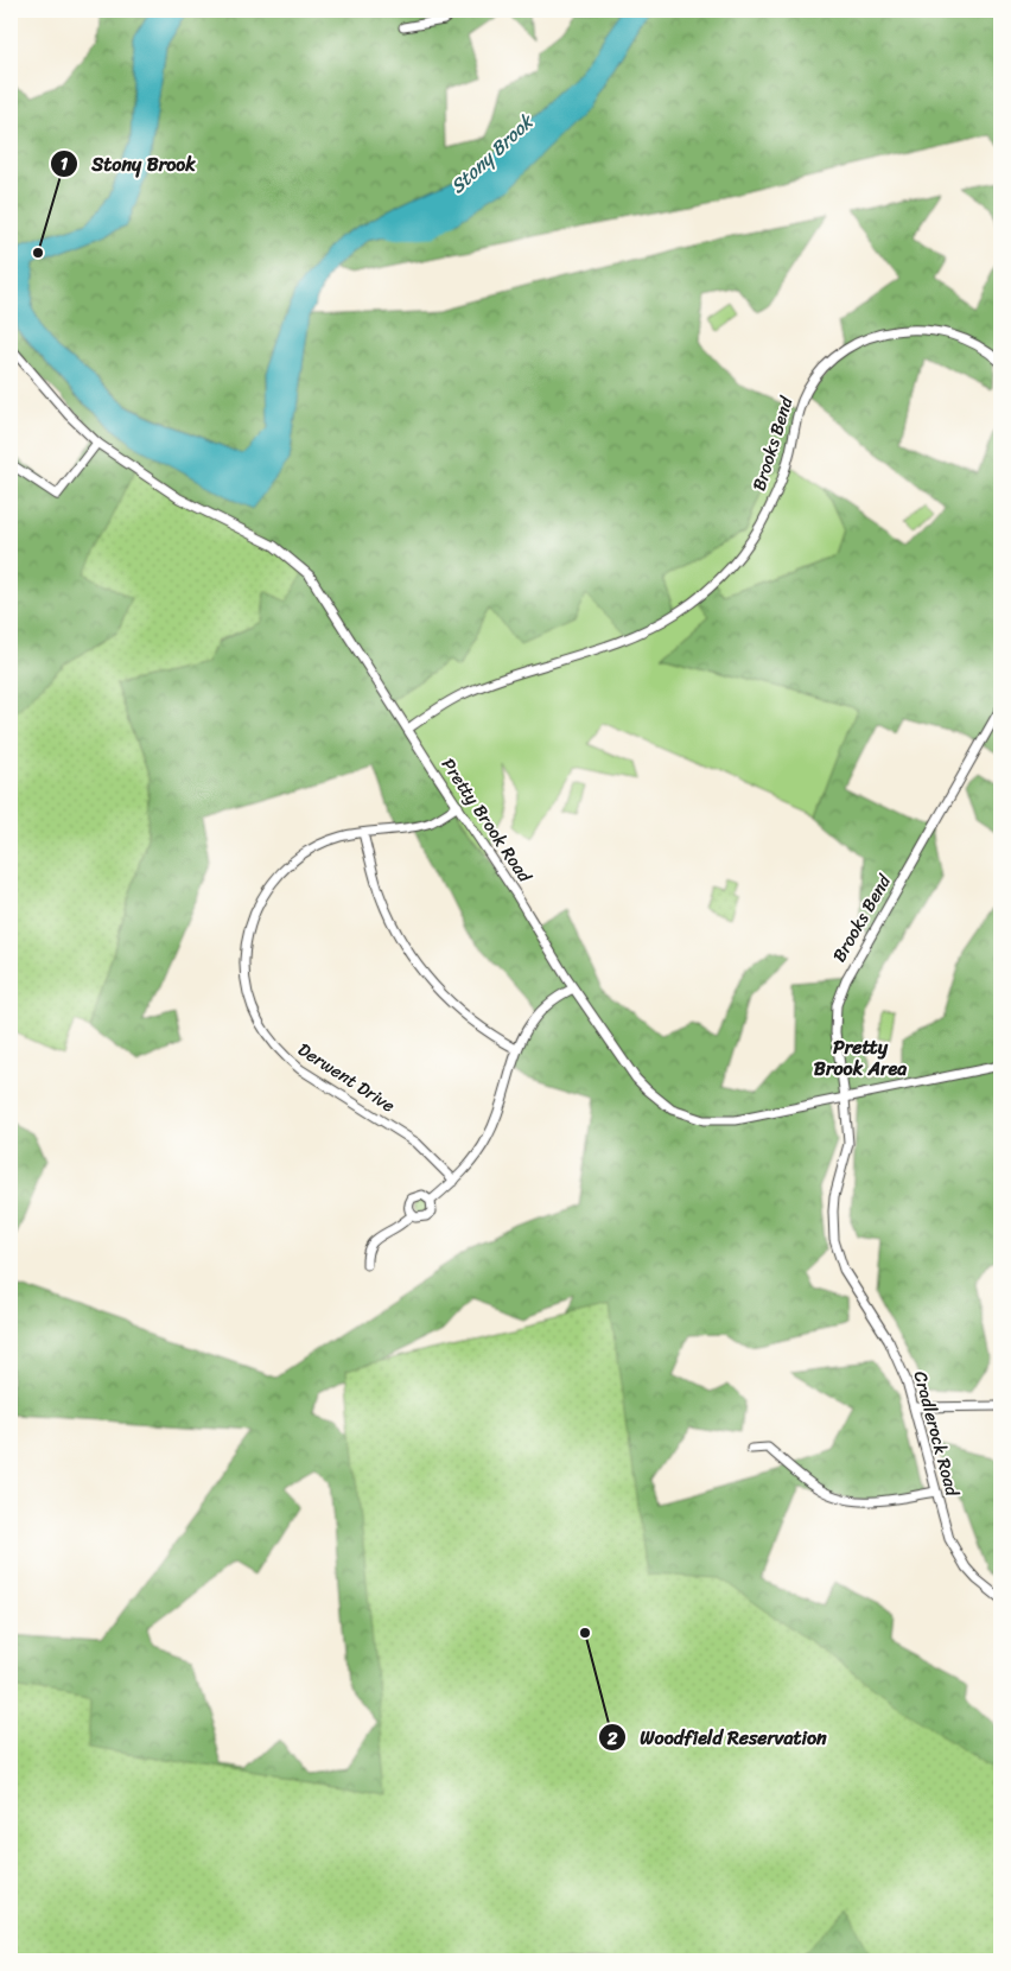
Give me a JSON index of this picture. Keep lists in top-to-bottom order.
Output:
{
  "streets": {
    "street": [
      "Brooks Bend",
      "Pretty Brook Road",
      "Derwent Drive",
      "Cradlerock Road"
    ]
  },
  "crossings": [
    ["Brooks Bend", "Pretty Brook Road"],
    ["Brooks Bend", "Cradlerock Road"],
    ["Pretty Brook Road", "Derwent Drive"],
    ["Pretty Brook Road", "Cradlerock Road"]
  ],
  "districts": ["Pretty Brook Area"],
  "water": ["Stony Brook"],
  "places": ["Stony Brook", "Woodfield Reservation"]
}
